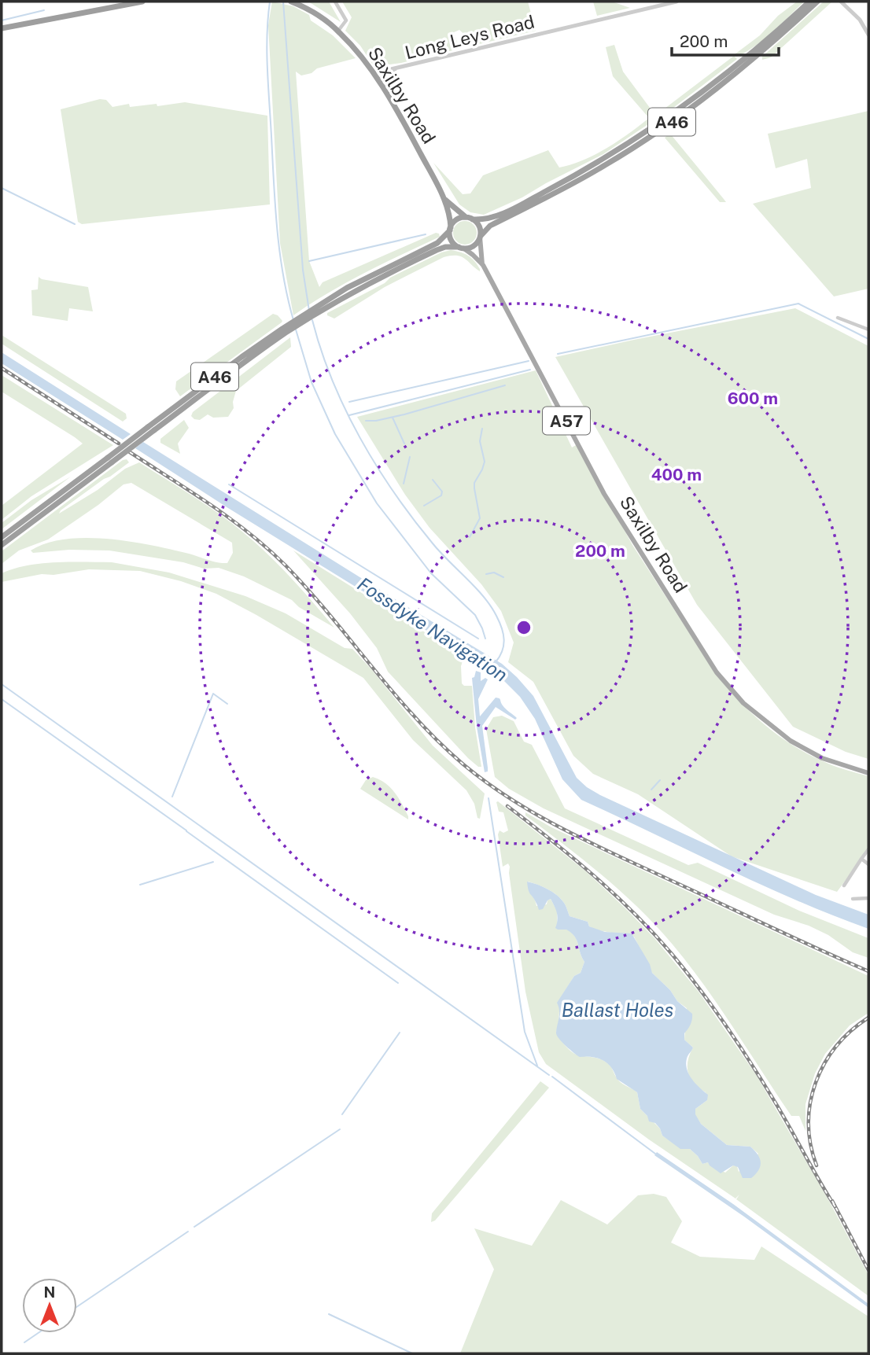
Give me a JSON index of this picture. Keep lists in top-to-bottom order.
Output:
{
  "streets": {
    "highway": ["Saxilby Road", "A46"],
    "main road": ["A57"],
    "street": ["Long Leys Road"]
  },
  "crossings": [
    ["Long Leys Road", "Saxilby Road"],
    ["Saxilby Road", "A46"]
  ],
  "water": ["Fossdyke Navigation", "Ballast Holes"],
  "scale_bar": "200 m",
  "north": "top",
  "rings": ["600 m", "400 m", "200 m"]
}
